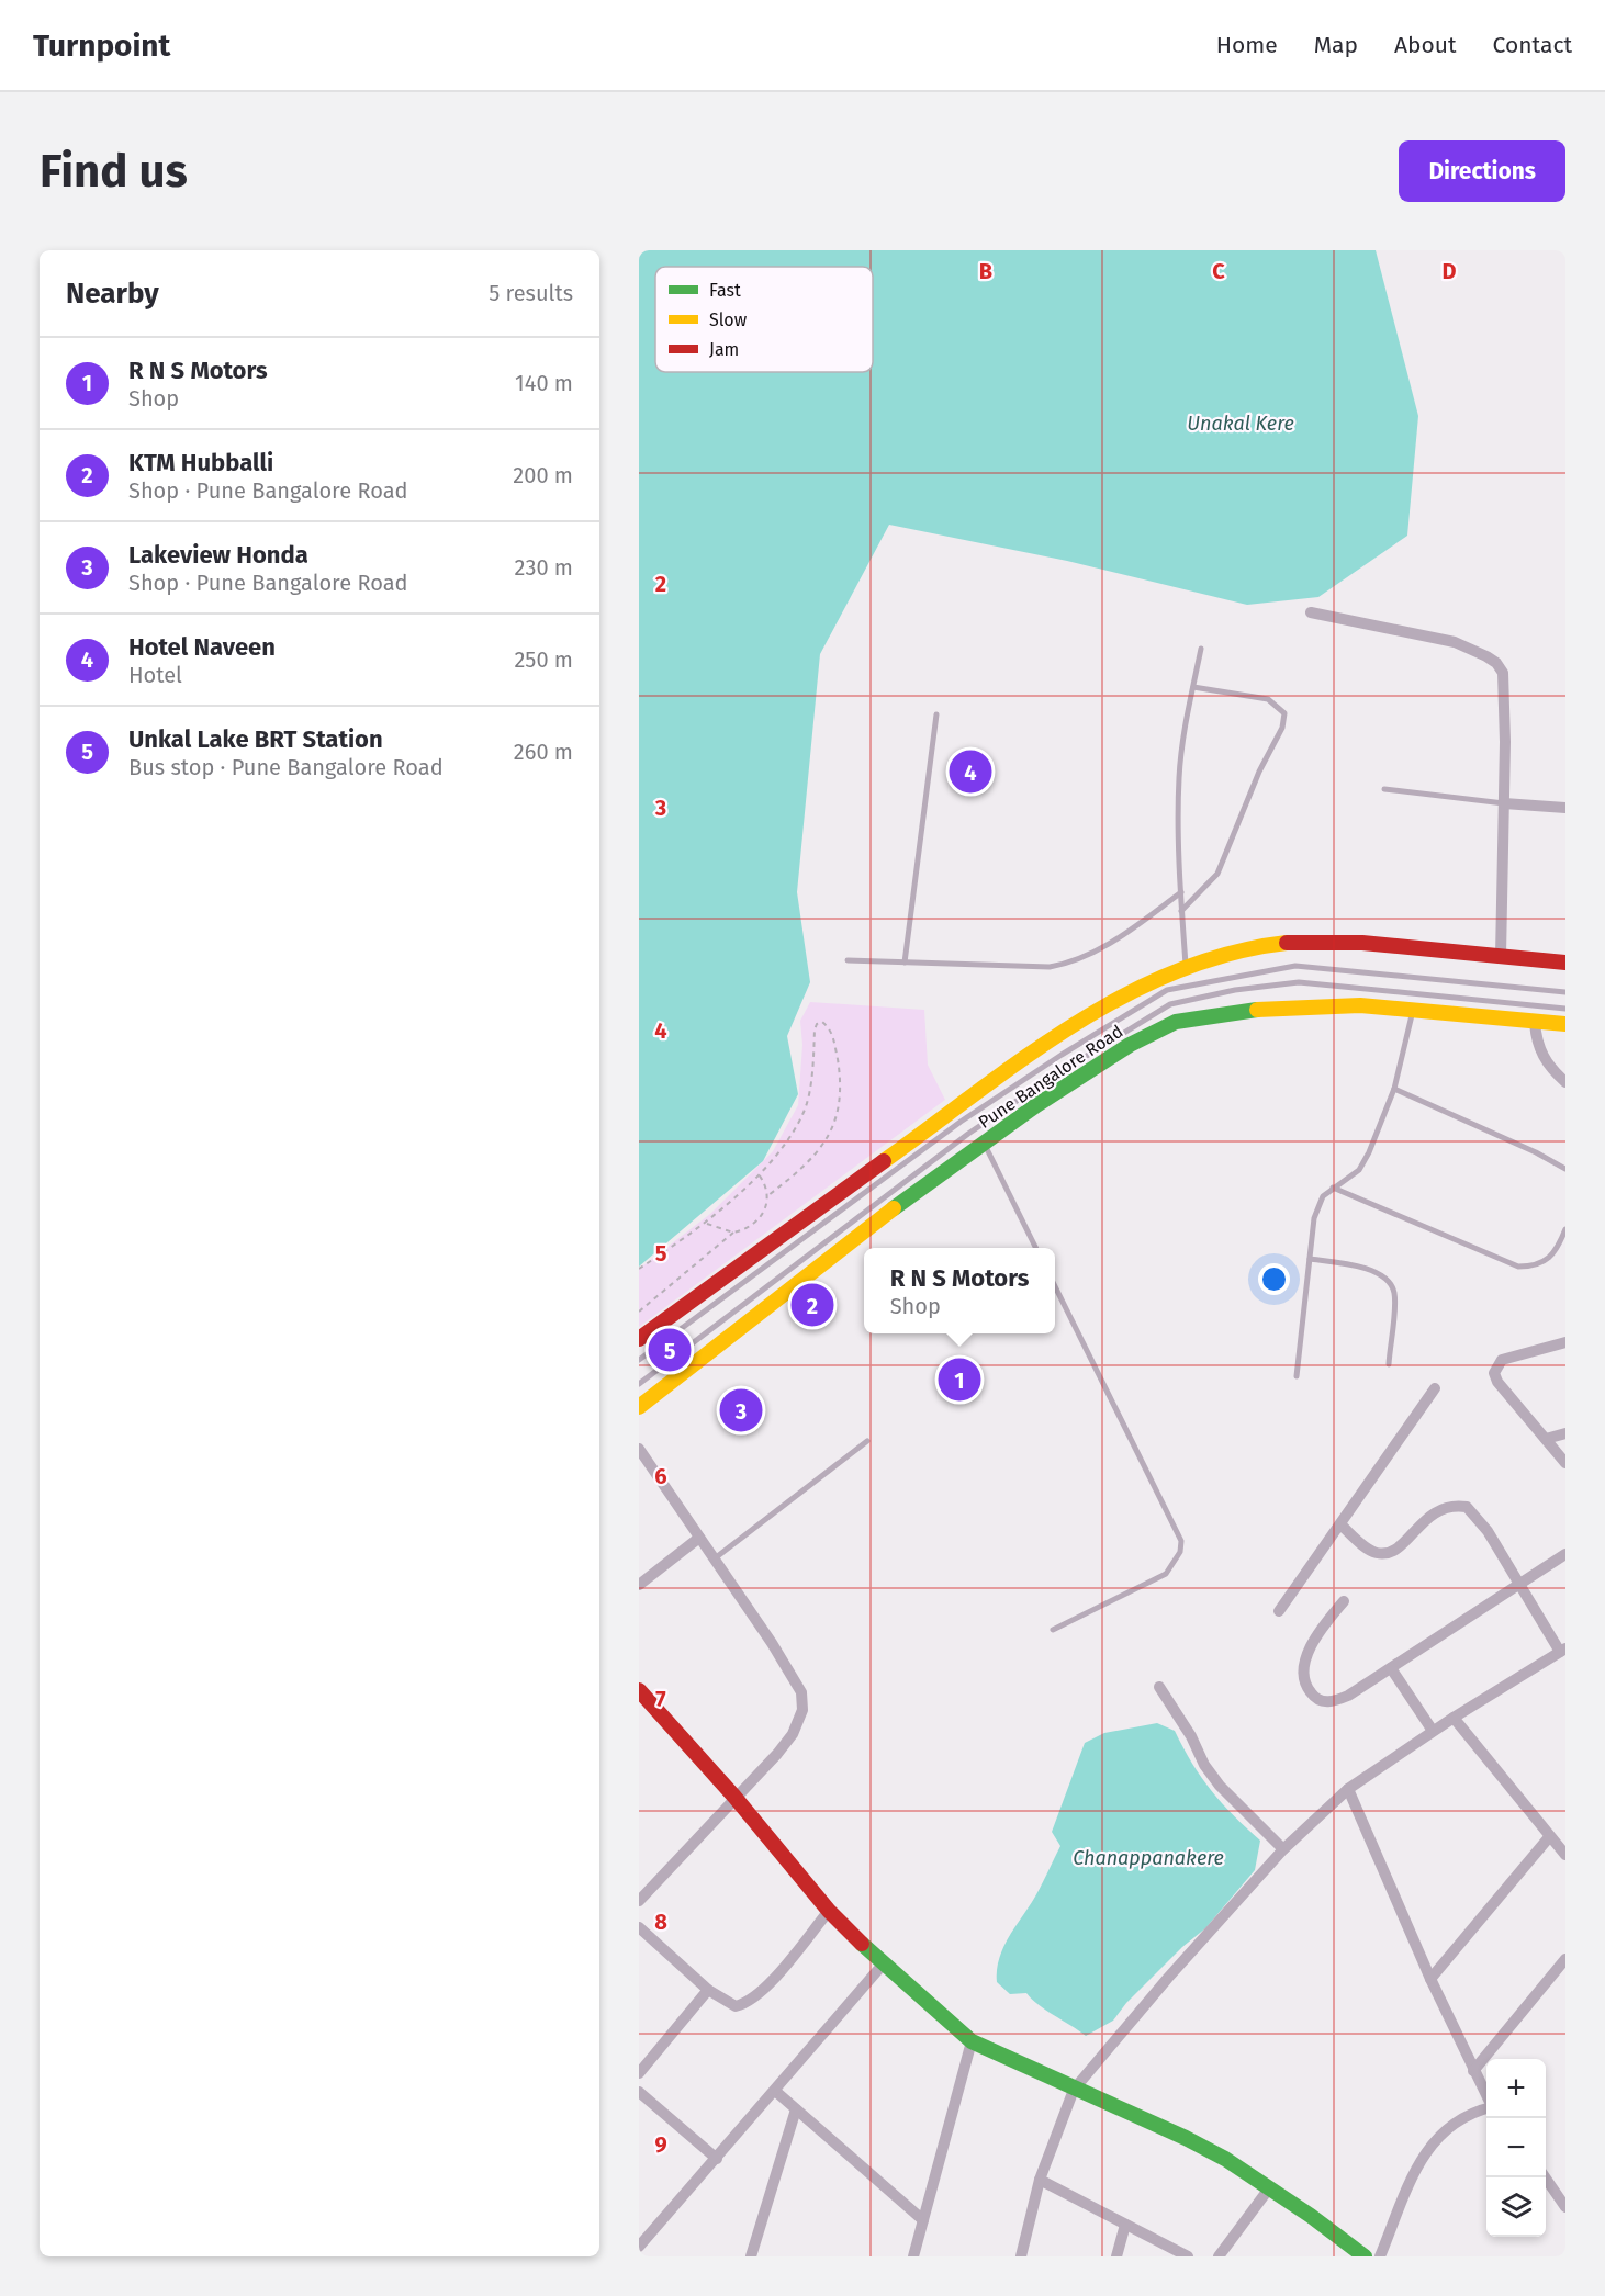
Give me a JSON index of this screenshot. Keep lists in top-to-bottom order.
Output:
{
  "streets": {
    "main road": ["Pune Bangalore Road"]
  },
  "water": ["Unakal Kere", "Chanappanakere"],
  "legend": ["Fast", "Slow", "Jam"],
  "page": {
    "header": "Turnpoint",
    "nav": [
      "Home",
      "Map",
      "About",
      "Contact"
    ],
    "buttons": "Directions",
    "title": "Find us",
    "heading": ["Nearby", "5 results"],
    "list": [
      {
        "mark": "1",
        "name": "R N S Motors",
        "note": "Shop",
        "value": "140 m"
      },
      {
        "mark": "2",
        "name": "KTM Hubballi",
        "note": "Shop · Pune Bangalore Road",
        "value": "200 m"
      },
      {
        "mark": "3",
        "name": "Lakeview Honda",
        "note": "Shop · Pune Bangalore Road",
        "value": "230 m"
      },
      {
        "mark": "4",
        "name": "Hotel Naveen",
        "note": "Hotel",
        "value": "250 m"
      },
      {
        "mark": "5",
        "name": "Unkal Lake BRT Station",
        "note": "Bus stop · Pune Bangalore Road",
        "value": "260 m"
      }
    ],
    "pins": [
      "4",
      "2",
      "5",
      "1",
      "3"
    ],
    "popup": ["R N S Motors", "Shop"],
    "map_buttons": ["+", "−"]
  },
  "grid": {
    "columns": ["B", "C", "D"],
    "rows": [
      "2",
      "3",
      "4",
      "5",
      "6",
      "7",
      "8",
      "9"
    ]
  }
}
